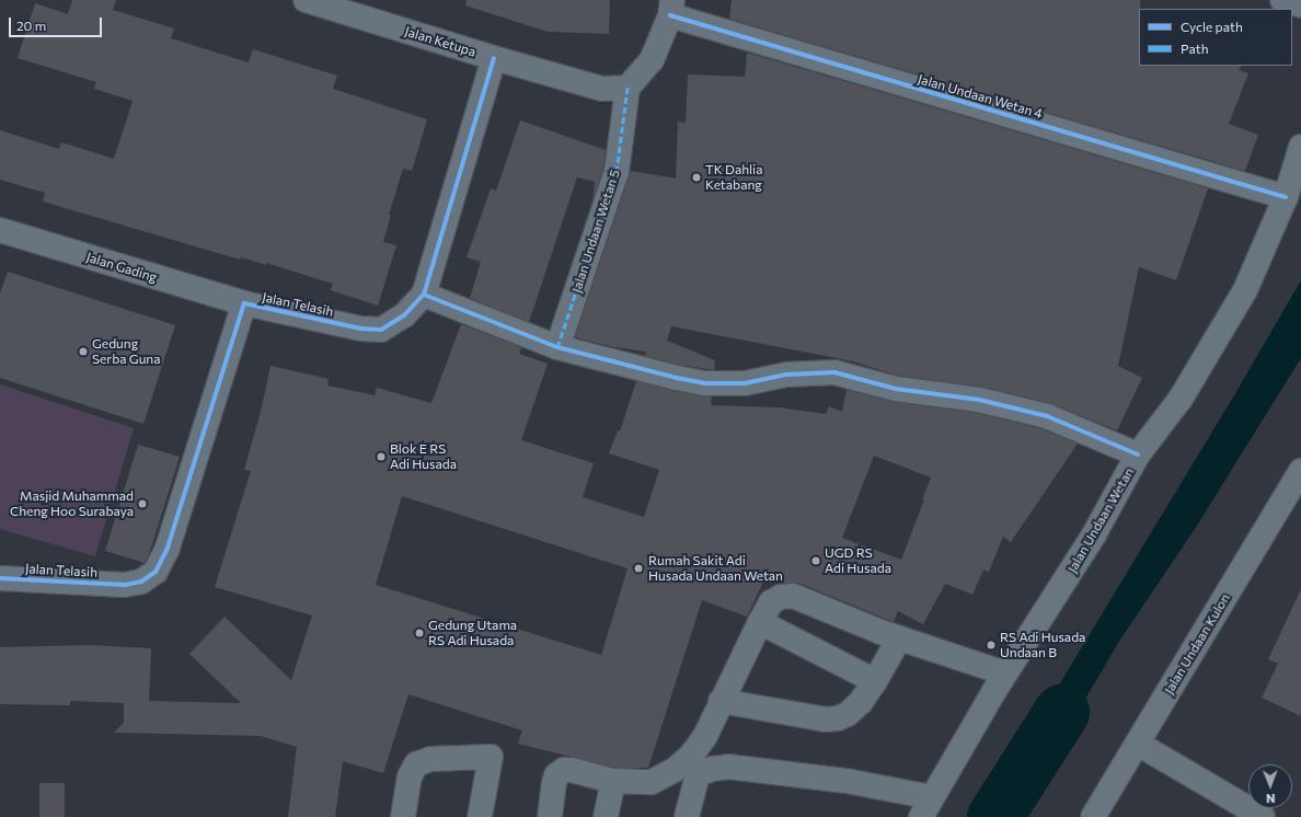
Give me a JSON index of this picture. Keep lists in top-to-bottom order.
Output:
{
  "streets": {
    "main road": ["Jalan Undaan Wetan", "Jalan Undaan Kulon"],
    "street": [
      "Jalan Ketupa",
      "Jalan Undaan Wetan 4",
      "Jalan Undaan Wetan 5",
      "Jalan Gading",
      "Jalan Telasih"
    ]
  },
  "crossings": [
    ["Jalan Ketupa", "Jalan Undaan Wetan 5"],
    ["Jalan Ketupa", "Jalan Telasih"],
    ["Jalan Undaan Wetan 4", "Jalan Undaan Wetan"],
    ["Jalan Gading", "Jalan Telasih"]
  ],
  "places": [
    "TK Dahlia Ketabang",
    "Gedung Serba Guna",
    "Blok E RS Adi Husada",
    "Masjid Muhammad Cheng Hoo Surabaya",
    "UGD RS Adi Husada",
    "Rumah Sakit Adi Husada Undaan Wetan",
    "Gedung Utama RS Adi Husada",
    "RS Adi Husada Undaan B"
  ],
  "legend": ["Cycle path", "Path"],
  "scale_bar": "20 m",
  "north": "bottom"
}
